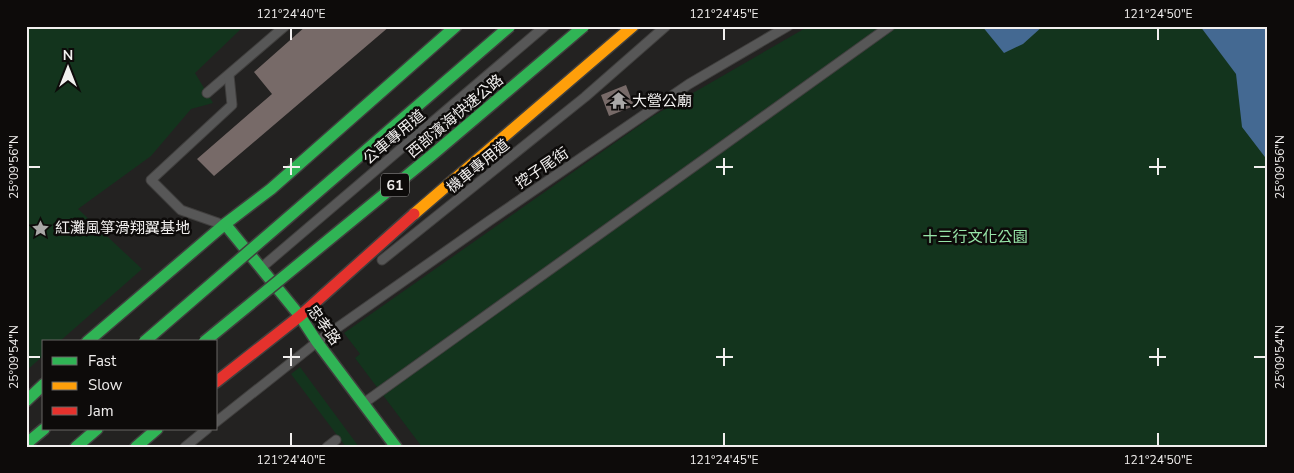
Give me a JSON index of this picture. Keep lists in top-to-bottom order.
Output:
{
  "streets": {
    "main road": ["西部濱海快速公路", "61", "忠孝路"],
    "lane": ["公車專用道", "機車專用道", "挖子尾街"]
  },
  "crossings": [
    ["公車專用道", "忠孝路"],
    ["挖子尾街", "忠孝路"]
  ],
  "parks": ["十三行文化公園"],
  "places": {
    "temple": ["大營公廟"],
    "place": ["紅灘風箏滑翔翼基地"]
  },
  "legend": ["Fast", "Slow", "Jam"],
  "north": "top",
  "coordinates": [
    "121°24'40\"E",
    "121°24'45\"E",
    "121°24'50\"E",
    "25°09'56\"N",
    "25°09'54\"N"
  ]
}
